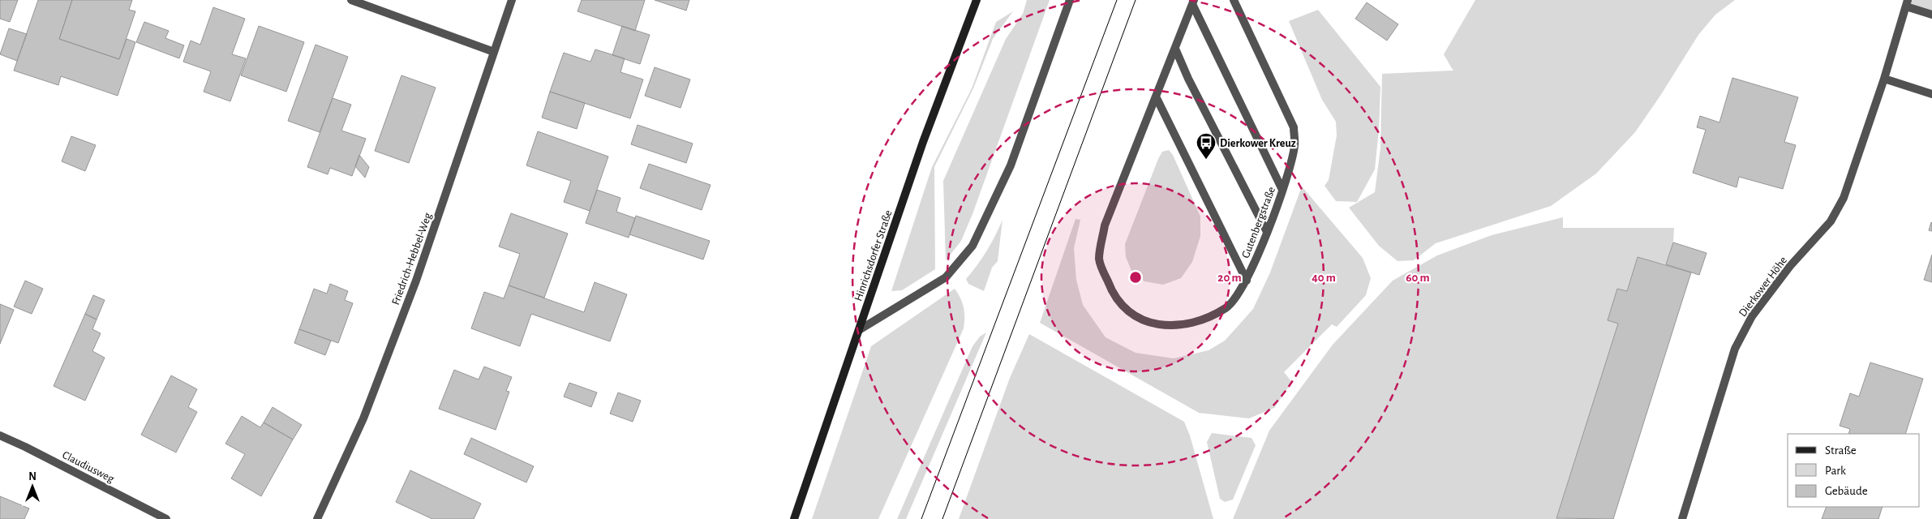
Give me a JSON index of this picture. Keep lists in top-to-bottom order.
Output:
{
  "streets": {
    "street": [
      "Gutenbergstraße",
      "Hinrichsdorfer Straße",
      "Friedrich-Hebbel-Weg",
      "Dierkower Höhe",
      "Claudiusweg"
    ]
  },
  "places": {
    "bus stop": ["Dierkower Kreuz"]
  },
  "legend": ["Straße", "Park", "Gebäude"],
  "north": "top",
  "rings": ["20 m", "40 m", "60 m"]
}
